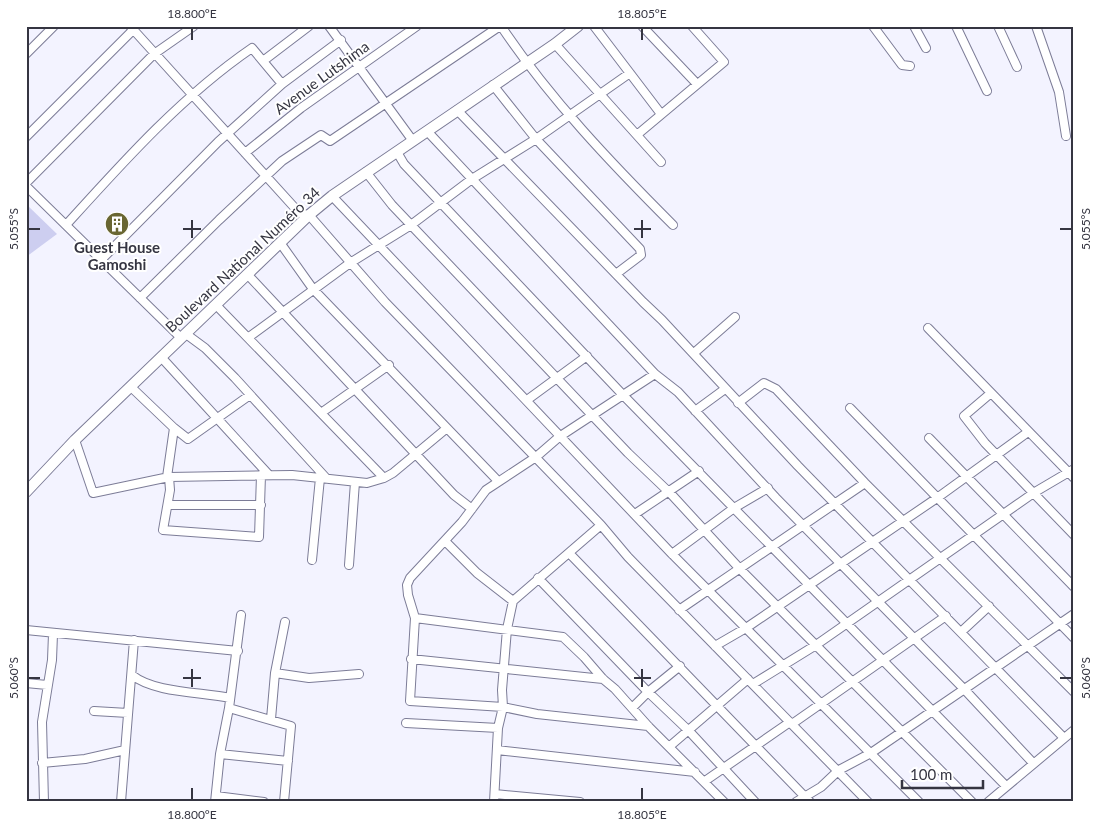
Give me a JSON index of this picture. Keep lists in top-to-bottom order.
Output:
{
  "streets": {
    "main road": ["Boulevard National Numéro 34"],
    "street": ["Avenue Lutshima"]
  },
  "places": {
    "building": ["Guest House Gamoshi"]
  },
  "scale_bar": "100 m",
  "coordinates": [
    "18.800°E",
    "18.805°E",
    "5.055°S",
    "5.060°S"
  ]
}
